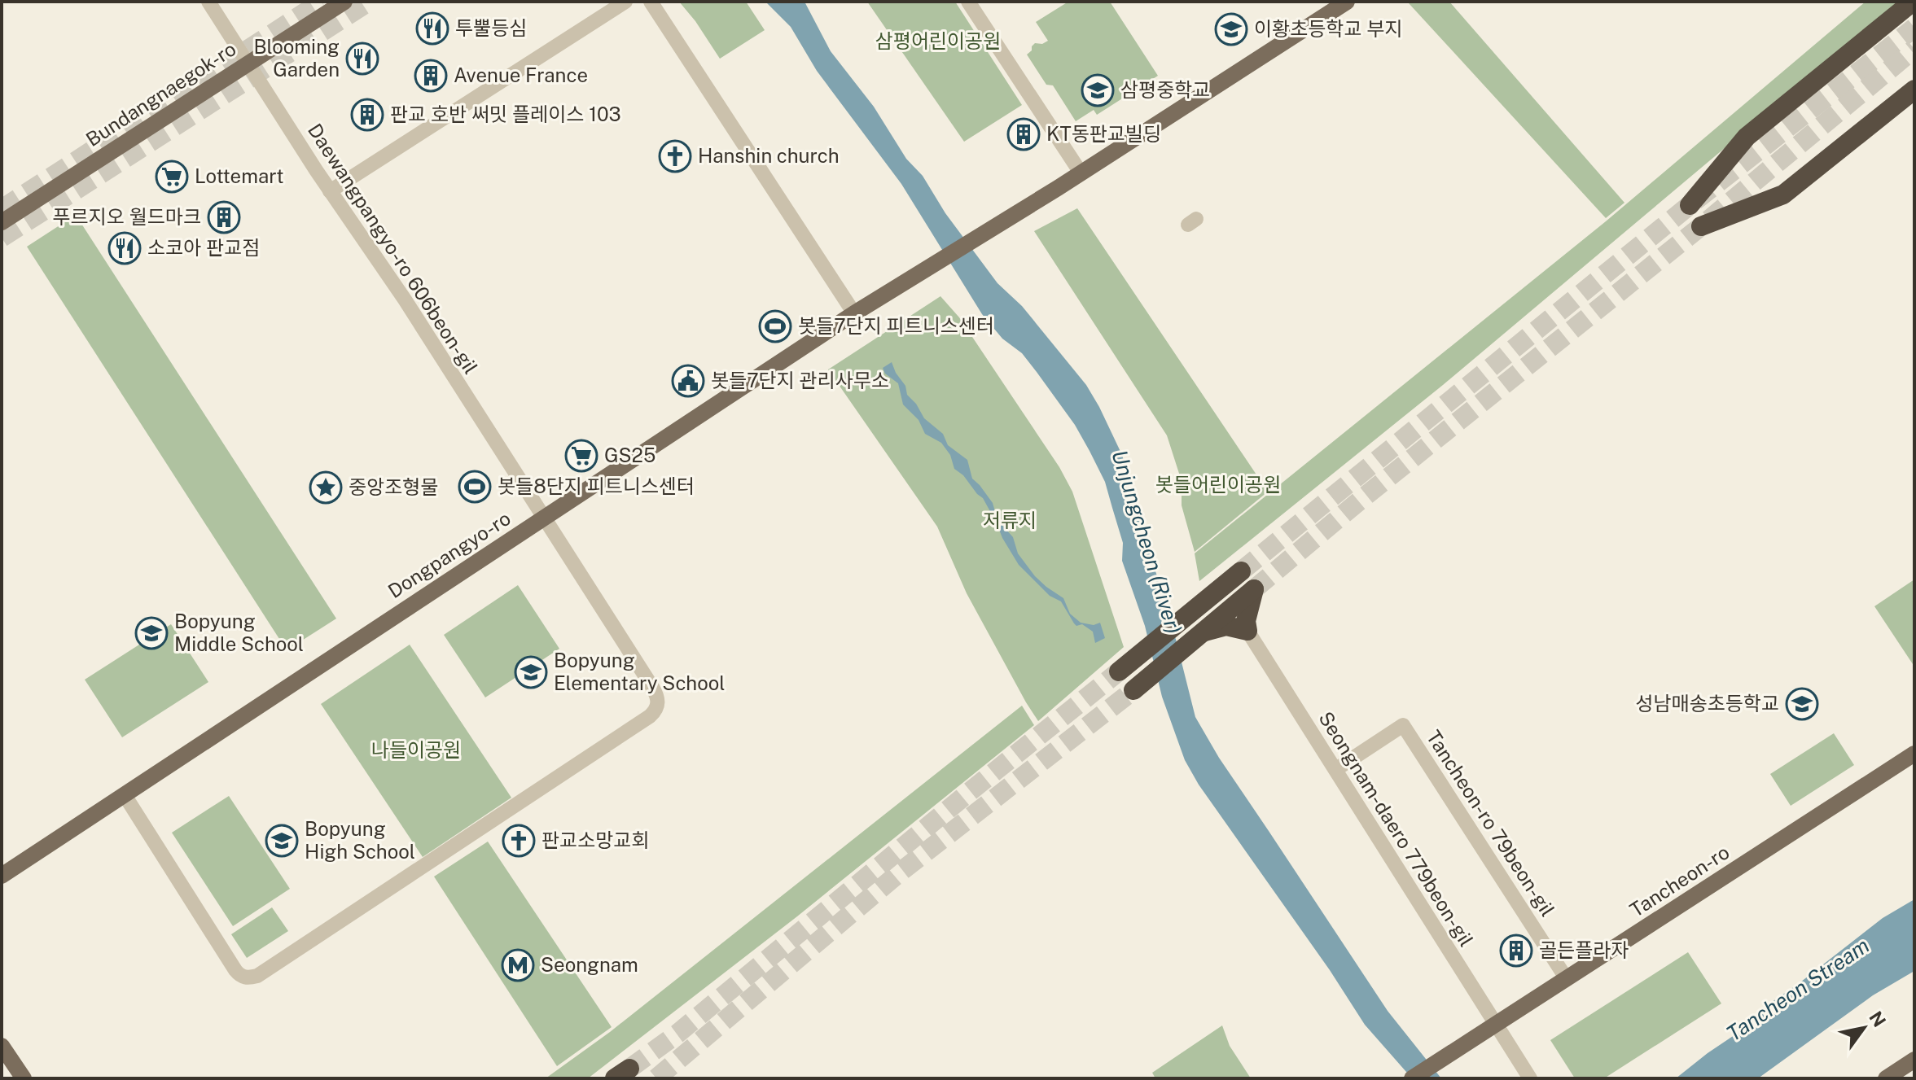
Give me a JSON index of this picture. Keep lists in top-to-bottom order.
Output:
{
  "streets": {
    "main road": ["Bundangnaegok-ro", "Dongpangyo-ro", "Tancheon-ro"],
    "street": ["Daewangpangyo-ro 606beon-gil", "Tancheon-ro 79beon-gil", "Seongnam-daero 779beon-gil"]
  },
  "crossings": [
    ["Bundangnaegok-ro", "Daewangpangyo-ro 606beon-gil"],
    ["Daewangpangyo-ro 606beon-gil", "Dongpangyo-ro"],
    ["Tancheon-ro 79beon-gil", "Seongnam-daero 779beon-gil"],
    ["Tancheon-ro 79beon-gil", "Tancheon-ro"],
    ["Seongnam-daero 779beon-gil", "Tancheon-ro"]
  ],
  "water": ["Unjungcheon (River)", "Tancheon Stream"],
  "parks": [
    "삼평어린이공원",
    "봇들어린이공원",
    "저류지",
    "나들이공원"
  ],
  "places": {
    "restaurant": ["투뿔등심", "Blooming Garden", "소코아 판교점"],
    "school or university": [
      "이황초등학교 부지",
      "삼평중학교",
      "Bopyung Middle School",
      "Bopyung Elementary School",
      "성남매송초등학교",
      "Bopyung High School"
    ],
    "building": [
      "Avenue France",
      "판교 호반 써밋 플레이스 103",
      "KT동판교빌딩",
      "푸르지오 월드마크",
      "골든플라자"
    ],
    "church": ["Hanshin church", "판교소망교회"],
    "supermarket": ["Lottemart", "GS25"],
    "sports": ["봇들7단지 피트니스센터", "봇들8단지 피트니스센터"],
    "public building": ["봇들7단지 관리사무소"],
    "place": ["중앙조형물"],
    "metro station": ["Seongnam"]
  },
  "north": "top right"
}
